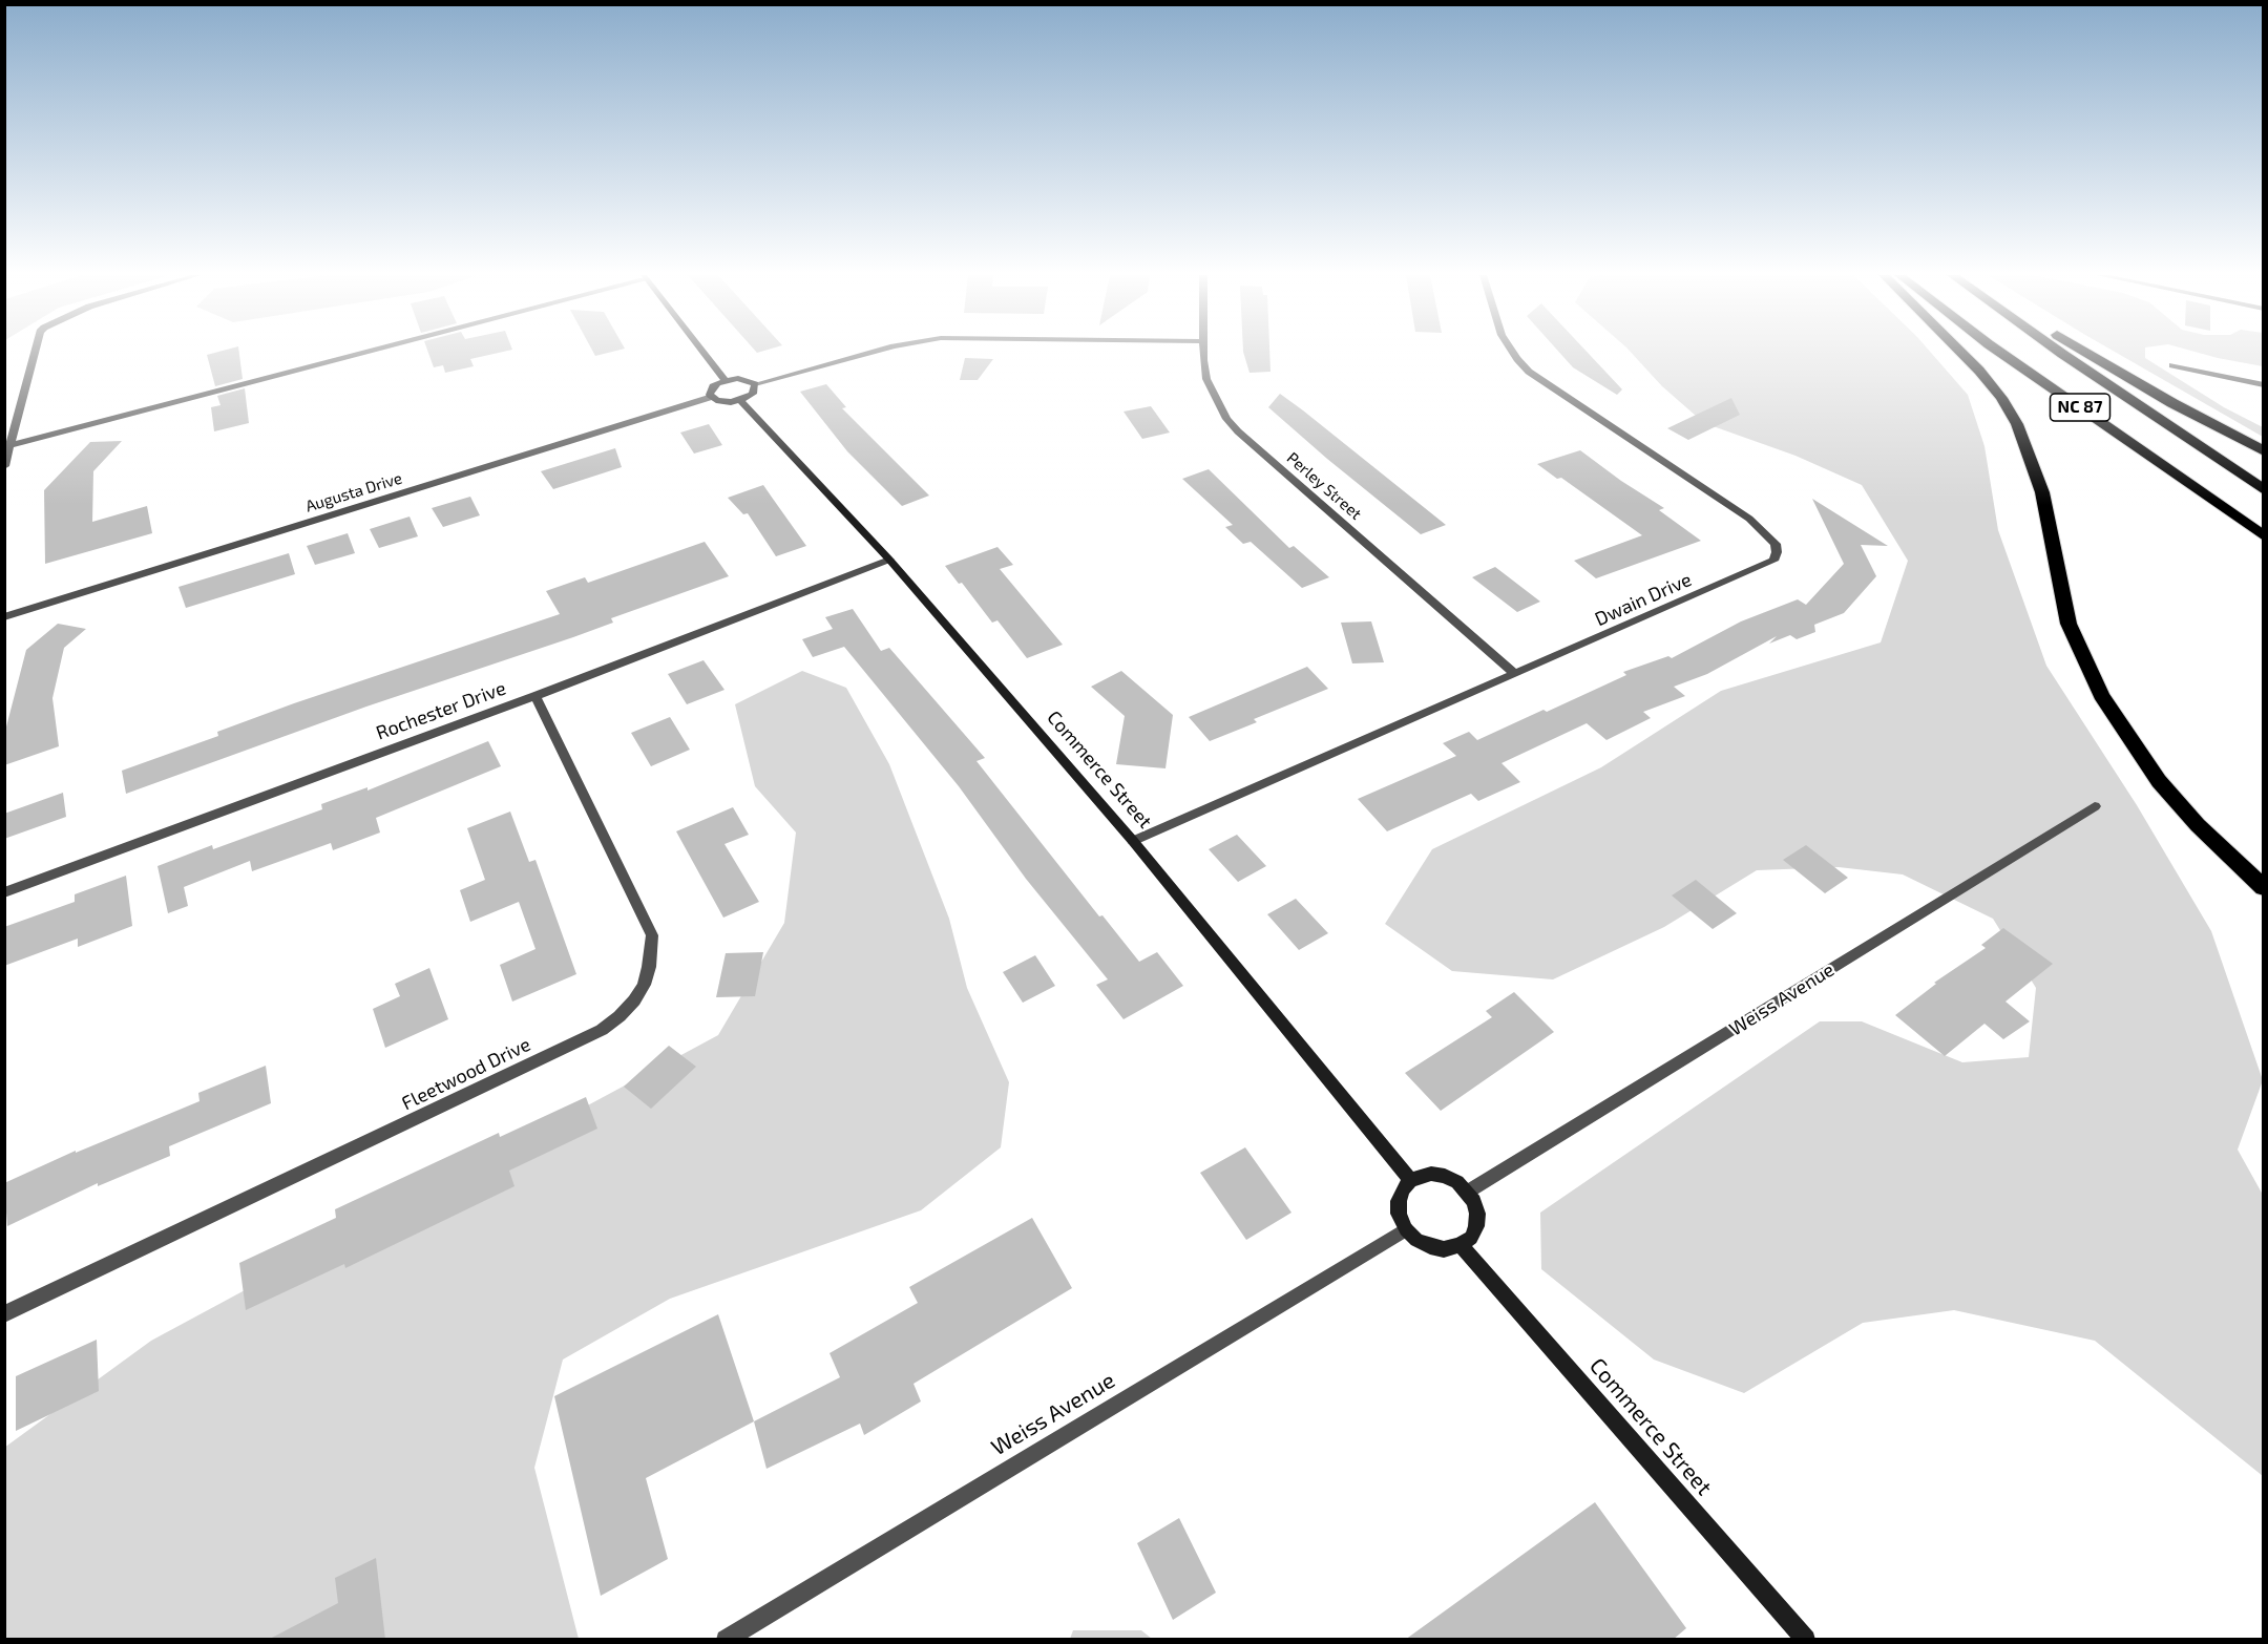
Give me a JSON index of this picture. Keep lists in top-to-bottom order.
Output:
{
  "streets": {
    "highway": ["NC 87"],
    "street": [
      "Perley Street",
      "Augusta Drive",
      "Dwain Drive",
      "Rochester Drive",
      "Commerce Street",
      "Weiss Avenue",
      "Fleetwood Drive"
    ]
  },
  "crossings": [
    ["Perley Street", "Dwain Drive"],
    ["Dwain Drive", "Commerce Street"],
    ["Rochester Drive", "Commerce Street"],
    ["Rochester Drive", "Fleetwood Drive"],
    ["Commerce Street", "Weiss Avenue"]
  ]
}
